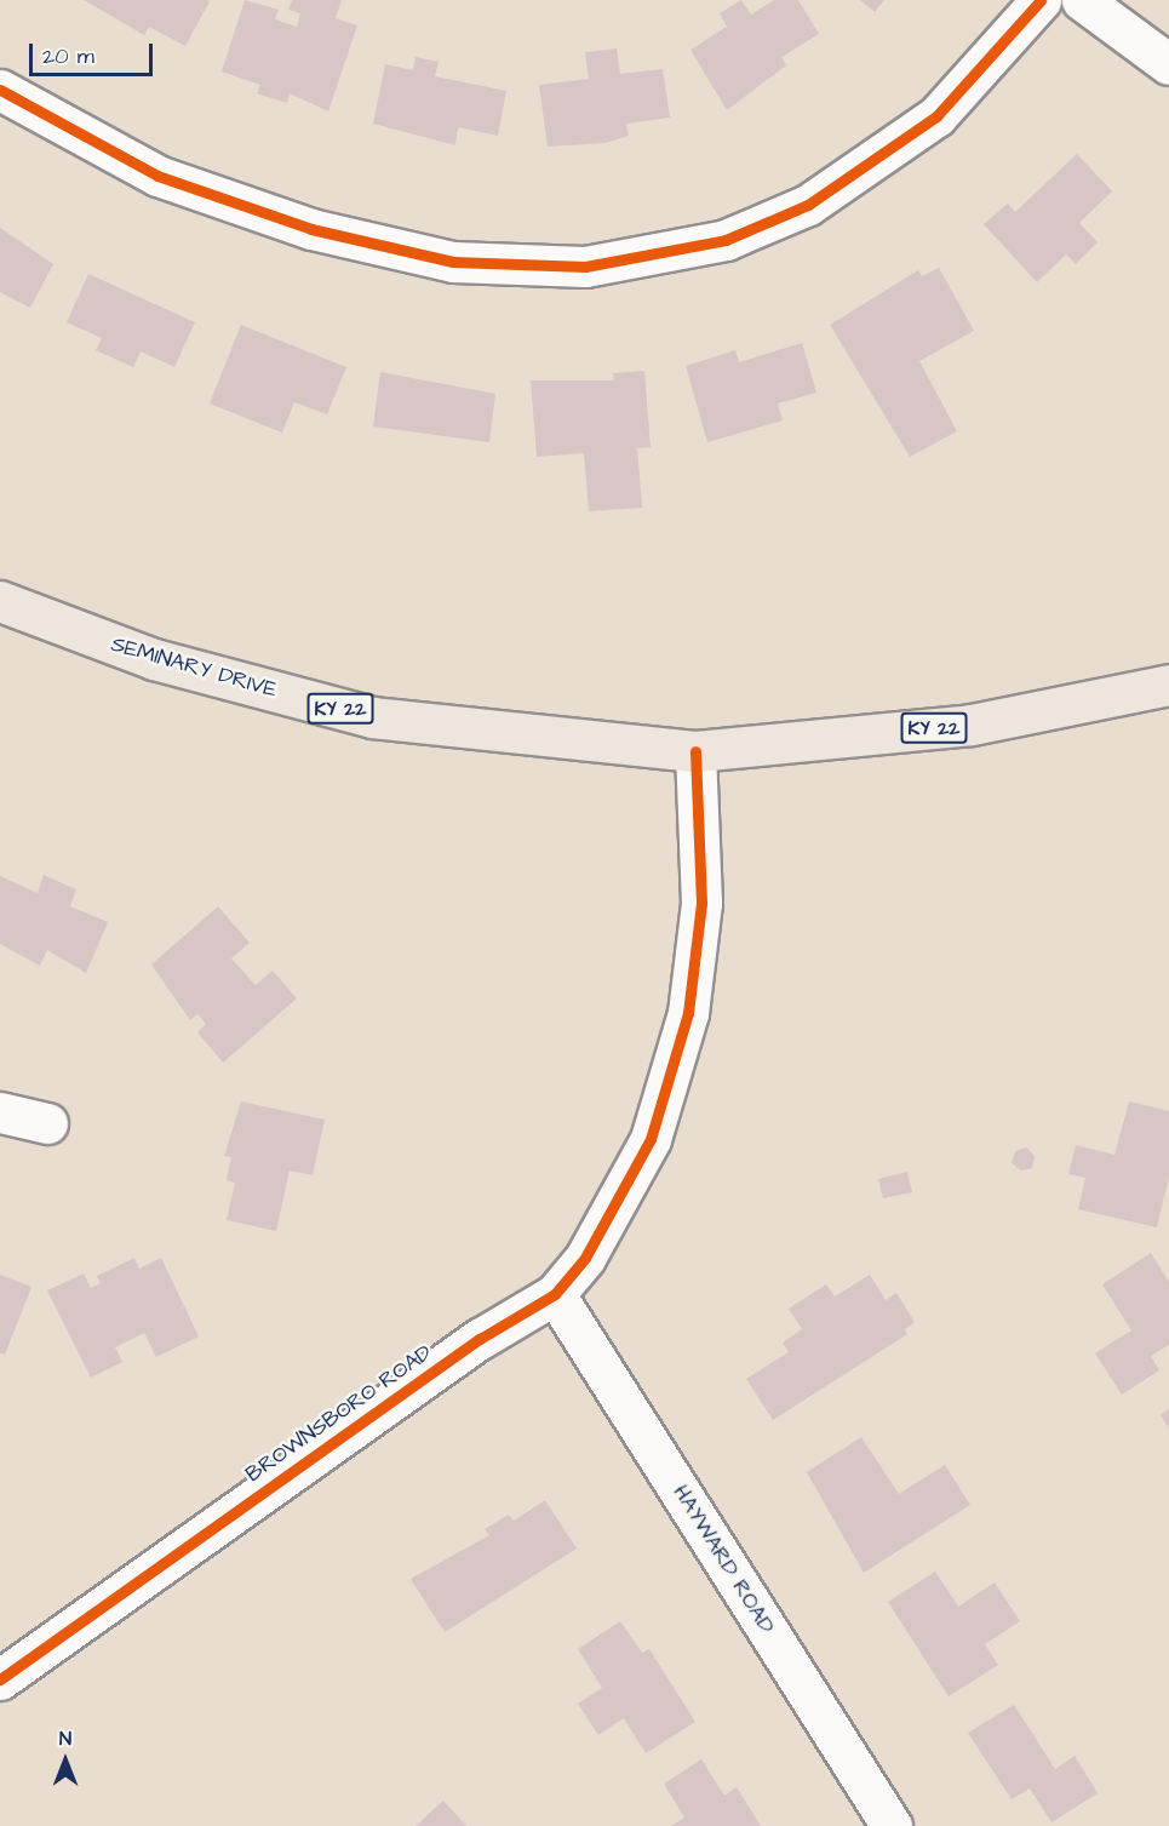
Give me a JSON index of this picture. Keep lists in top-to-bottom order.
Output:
{
  "streets": {
    "main road": ["SEMINARY DRIVE", "KY 22"],
    "street": ["BROWNSBORO ROAD", "HAYWARD ROAD"]
  },
  "crossings": [
    ["SEMINARY DRIVE", "BROWNSBORO ROAD"],
    ["BROWNSBORO ROAD", "HAYWARD ROAD"]
  ],
  "scale_bar": "20 m",
  "north": "top"
}
